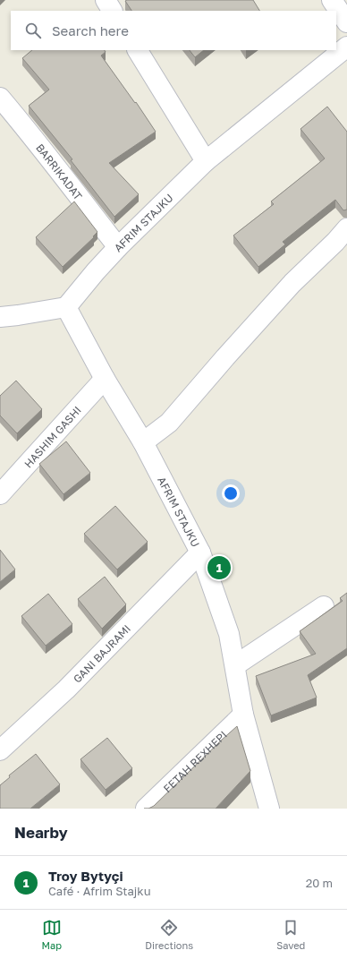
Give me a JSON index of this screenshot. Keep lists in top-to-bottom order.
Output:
{
  "streets": {
    "street": [
      "BARRIKADAT",
      "AFRIM STAJKU",
      "HASHIM GASHI",
      "GANI BAJRAMI",
      "FETAH REXHEPI"
    ]
  },
  "crossings": [
    ["BARRIKADAT", "AFRIM STAJKU"],
    ["AFRIM STAJKU", "HASHIM GASHI"],
    ["AFRIM STAJKU", "GANI BAJRAMI"],
    ["AFRIM STAJKU", "FETAH REXHEPI"]
  ],
  "page": {
    "search": "Search here",
    "pins": "1",
    "heading": "Nearby",
    "list": [
      {
        "mark": "1",
        "name": "Troy Bytyçi",
        "note": "Café · Afrim Stajku",
        "value": "20 m"
      }
    ],
    "nav": ["Map", "Directions", "Saved"]
  }
}
